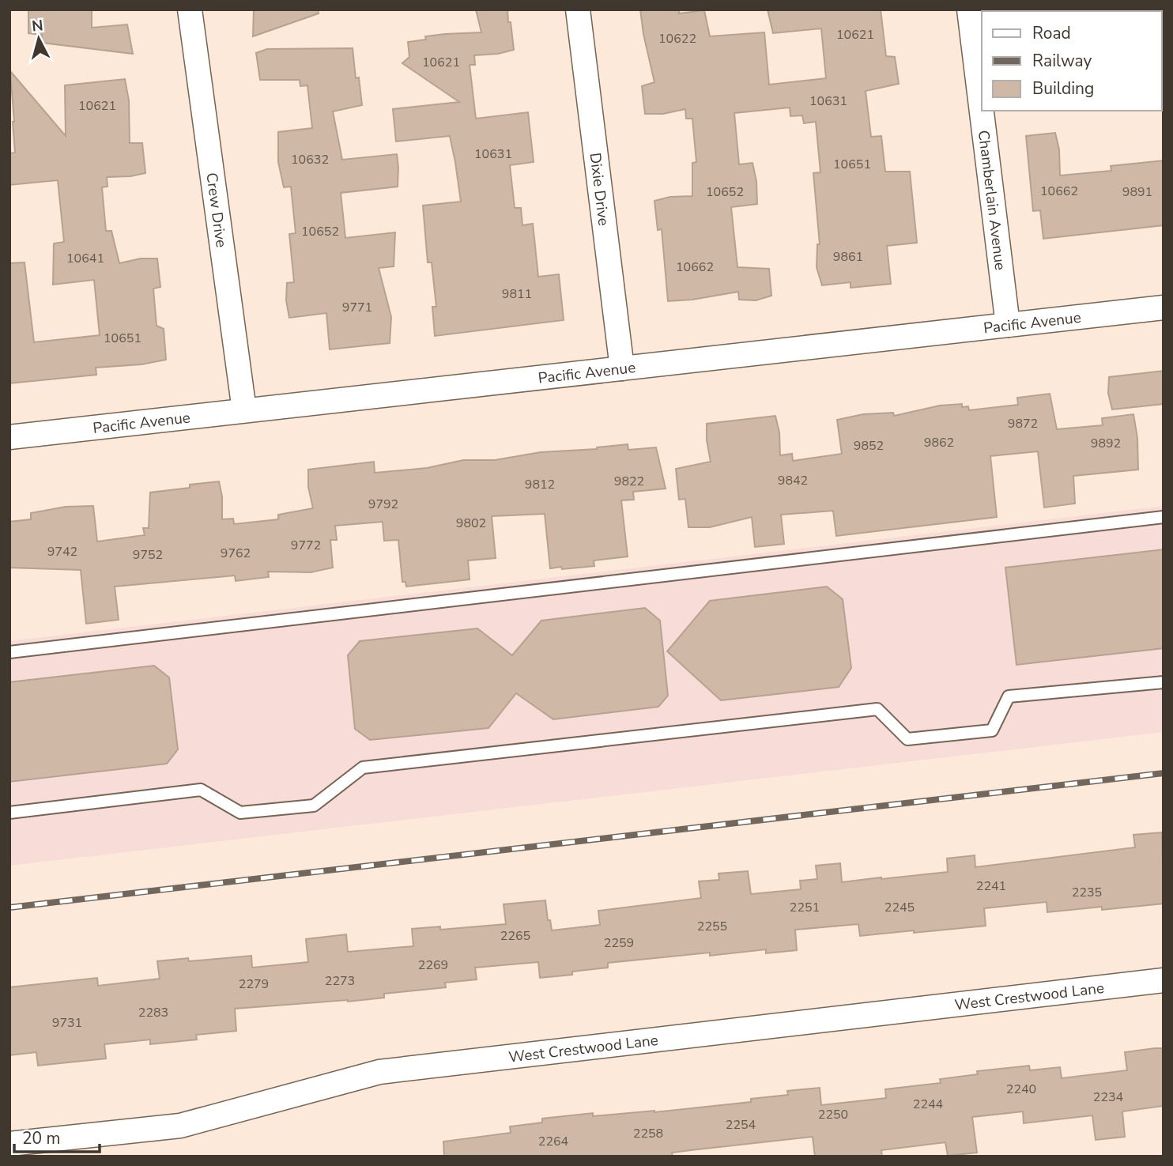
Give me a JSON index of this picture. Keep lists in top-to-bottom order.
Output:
{
  "streets": {
    "street": [
      "Dixie Drive",
      "Chamberlain Avenue",
      "Crew Drive",
      "Pacific Avenue",
      "West Crestwood Lane"
    ]
  },
  "crossings": [
    ["Dixie Drive", "Pacific Avenue"],
    ["Chamberlain Avenue", "Pacific Avenue"],
    ["Crew Drive", "Pacific Avenue"]
  ],
  "house_numbers": [
    "10621",
    "10622",
    "10621",
    "10631",
    "10621",
    "10631",
    "10632",
    "10651",
    "10662",
    "10652",
    "9891",
    "10652",
    "9861",
    "10641",
    "10662",
    "9811",
    "9771",
    "10651",
    "9872",
    "9862",
    "9892",
    "9852",
    "9842",
    "9822",
    "9812",
    "9792",
    "9802",
    "9772",
    "9742",
    "9762",
    "9752",
    "2241",
    "2235",
    "2251",
    "2245",
    "2255",
    "2265",
    "2259",
    "2269",
    "2273",
    "2279",
    "2283",
    "9731",
    "2240",
    "2234",
    "2244",
    "2250",
    "2254",
    "2258",
    "2264"
  ],
  "legend": ["Road", "Railway", "Building"],
  "scale_bar": "20 m",
  "north": "top"
}
